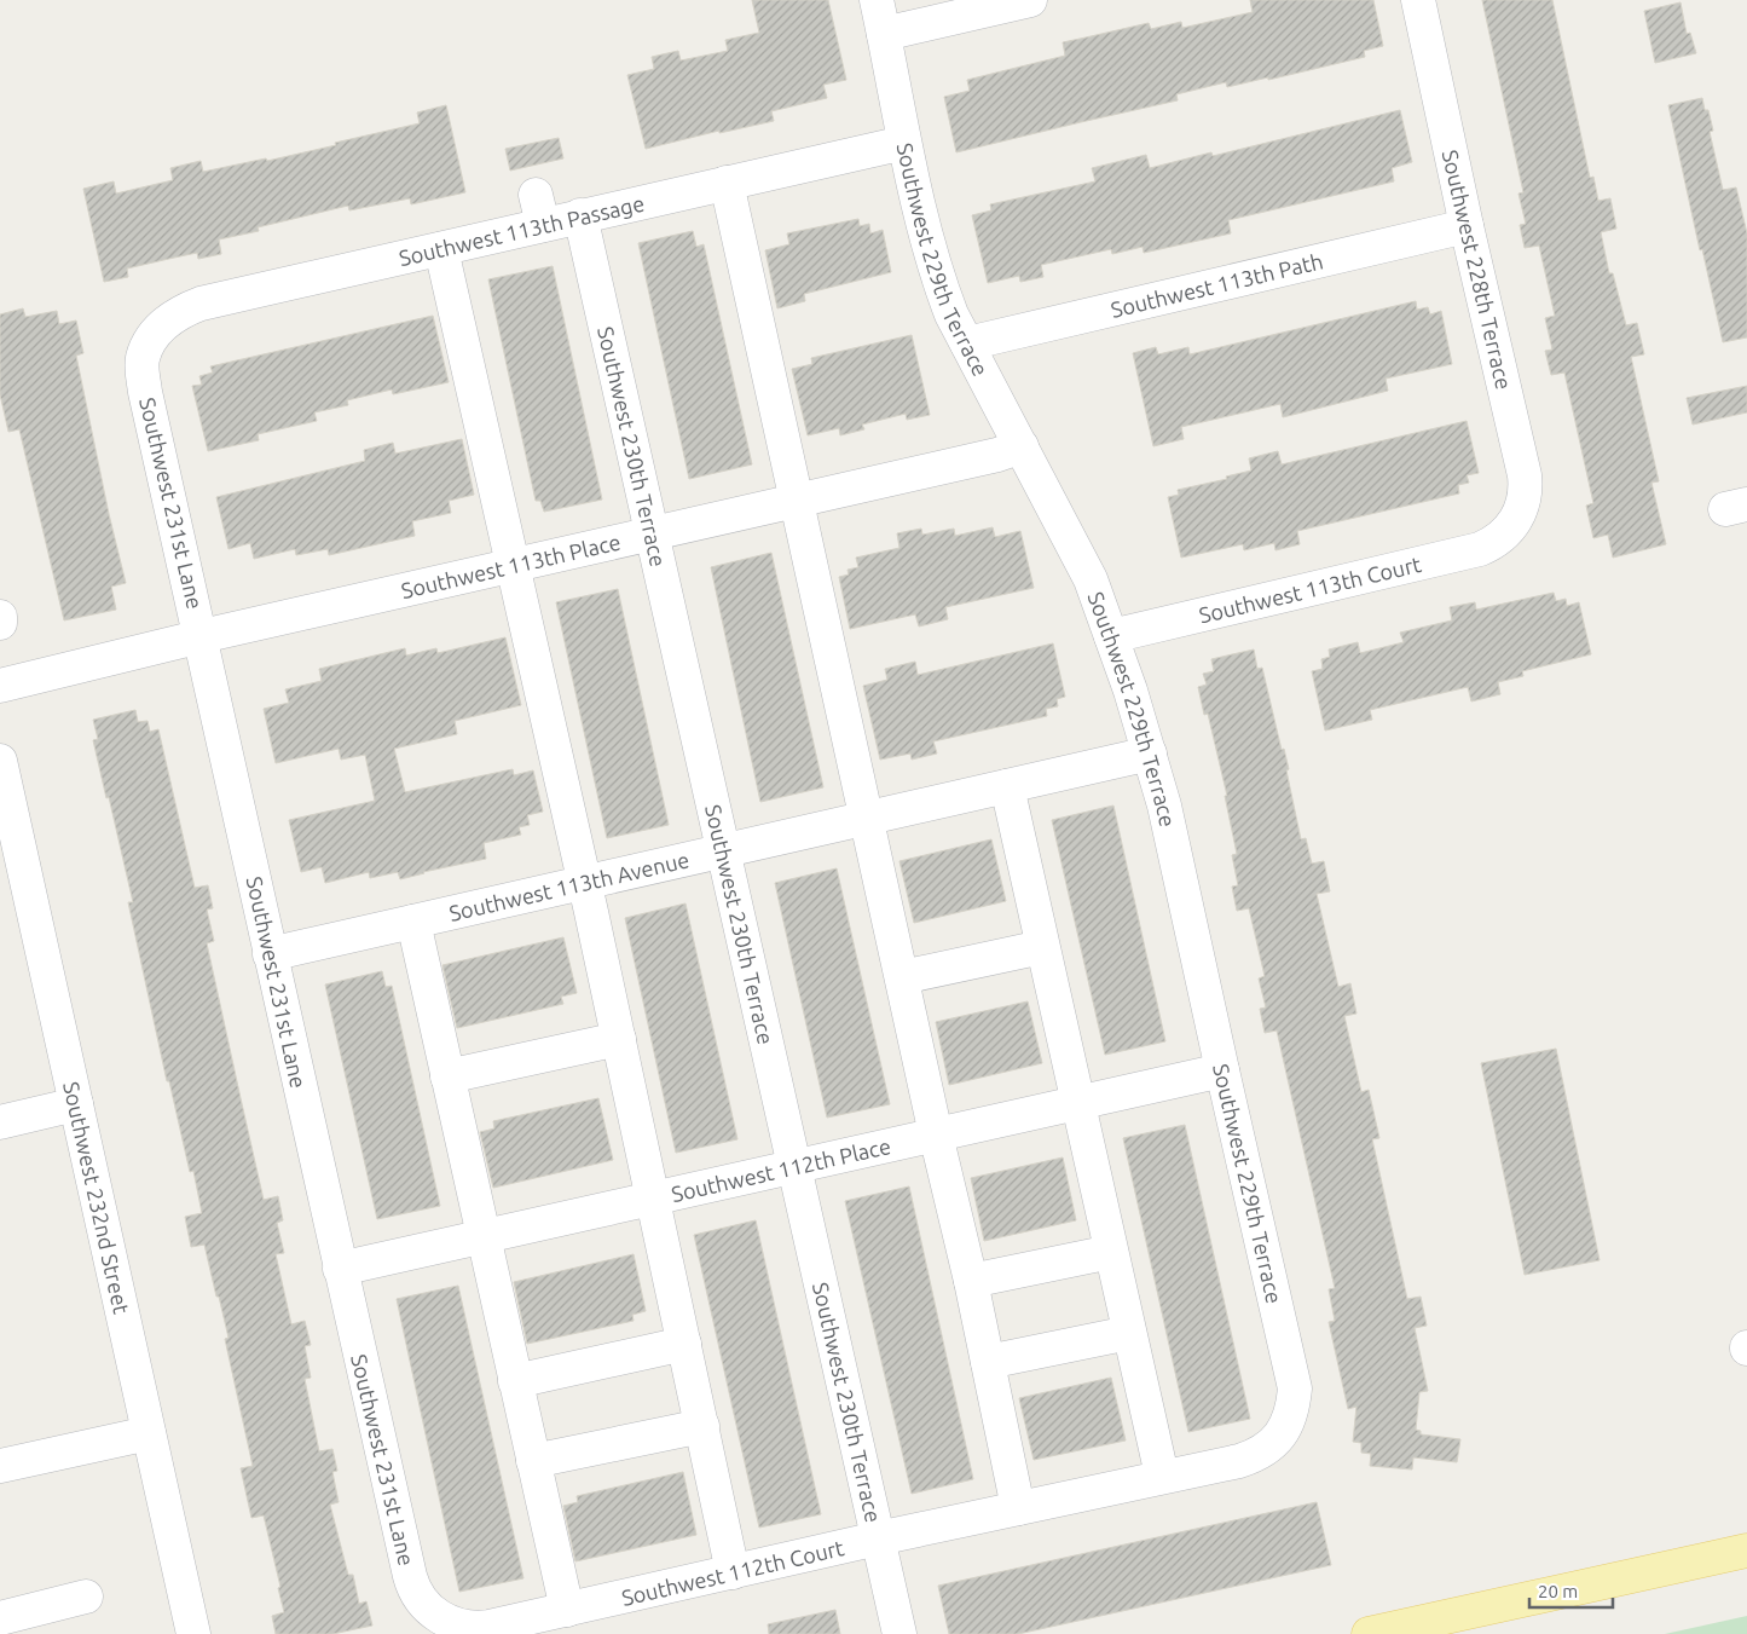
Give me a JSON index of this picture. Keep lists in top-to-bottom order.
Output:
{
  "streets": {
    "street": [
      "Southwest 113th Passage",
      "Southwest 229th Terrace",
      "Southwest 228th Terrace",
      "Southwest 113th Path",
      "Southwest 230th Terrace",
      "Southwest 231st Lane",
      "Southwest 113th Place",
      "Southwest 113th Court",
      "Southwest 113th Avenue",
      "Southwest 112th Place",
      "Southwest 232nd Street",
      "Southwest 112th Court"
    ]
  },
  "crossings": [
    ["Southwest 113th Passage", "Southwest 229th Terrace"],
    ["Southwest 113th Passage", "Southwest 230th Terrace"],
    ["Southwest 113th Passage", "Southwest 231st Lane"],
    ["Southwest 229th Terrace", "Southwest 113th Path"],
    ["Southwest 229th Terrace", "Southwest 113th Place"],
    ["Southwest 229th Terrace", "Southwest 113th Court"],
    ["Southwest 229th Terrace", "Southwest 113th Avenue"],
    ["Southwest 229th Terrace", "Southwest 112th Place"],
    ["Southwest 229th Terrace", "Southwest 112th Court"],
    ["Southwest 228th Terrace", "Southwest 113th Path"],
    ["Southwest 228th Terrace", "Southwest 113th Court"],
    ["Southwest 230th Terrace", "Southwest 113th Place"],
    ["Southwest 230th Terrace", "Southwest 113th Avenue"],
    ["Southwest 230th Terrace", "Southwest 112th Place"],
    ["Southwest 230th Terrace", "Southwest 112th Court"],
    ["Southwest 231st Lane", "Southwest 113th Place"],
    ["Southwest 231st Lane", "Southwest 113th Avenue"],
    ["Southwest 231st Lane", "Southwest 112th Place"],
    ["Southwest 231st Lane", "Southwest 112th Court"]
  ],
  "scale_bar": "20 m"
}
